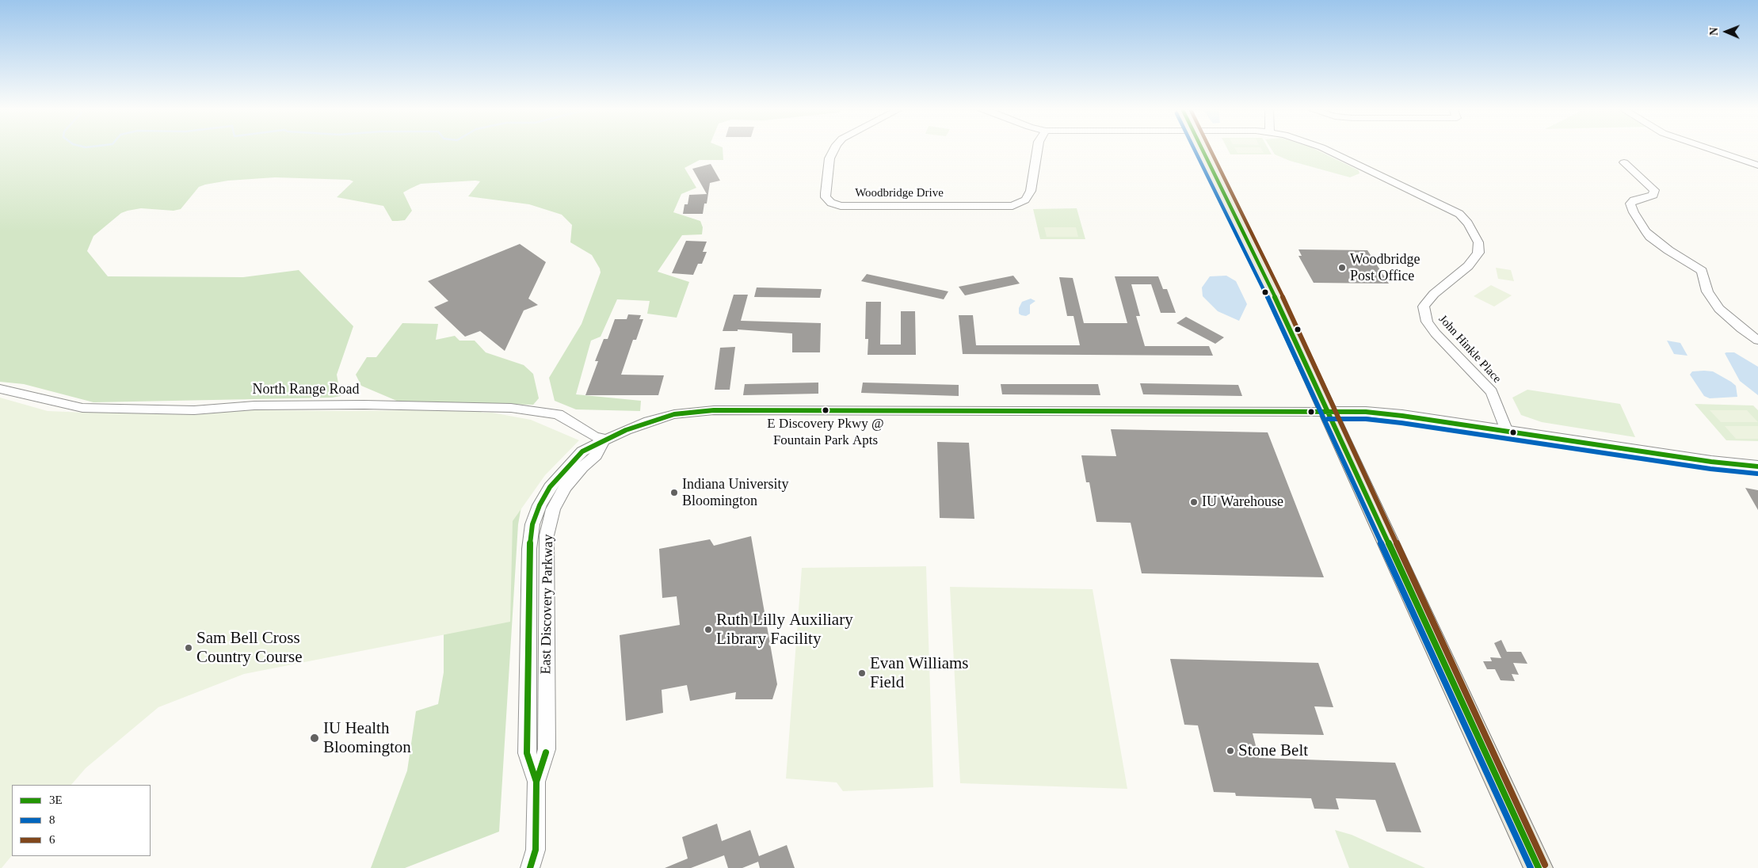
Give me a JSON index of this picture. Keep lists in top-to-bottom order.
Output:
{
  "streets": {
    "street": [
      "Woodbridge Drive",
      "John Hinkle Place",
      "North Range Road",
      "East Discovery Parkway"
    ]
  },
  "crossings": [
    ["North Range Road", "East Discovery Parkway"]
  ],
  "places": [
    "Woodbridge Post Office",
    "E Discovery Pkwy @ Fountain Park Apts",
    "Indiana University Bloomington",
    "IU Warehouse",
    "Ruth Lilly Auxiliary Library Facility",
    "Sam Bell Cross Country Course",
    "Evan Williams Field",
    "IU Health Bloomington",
    "Stone Belt"
  ],
  "lines": ["transit line 3E", "transit line 8", "transit line 6"],
  "legend": ["3E", "8", "6"],
  "north": "left"
}
